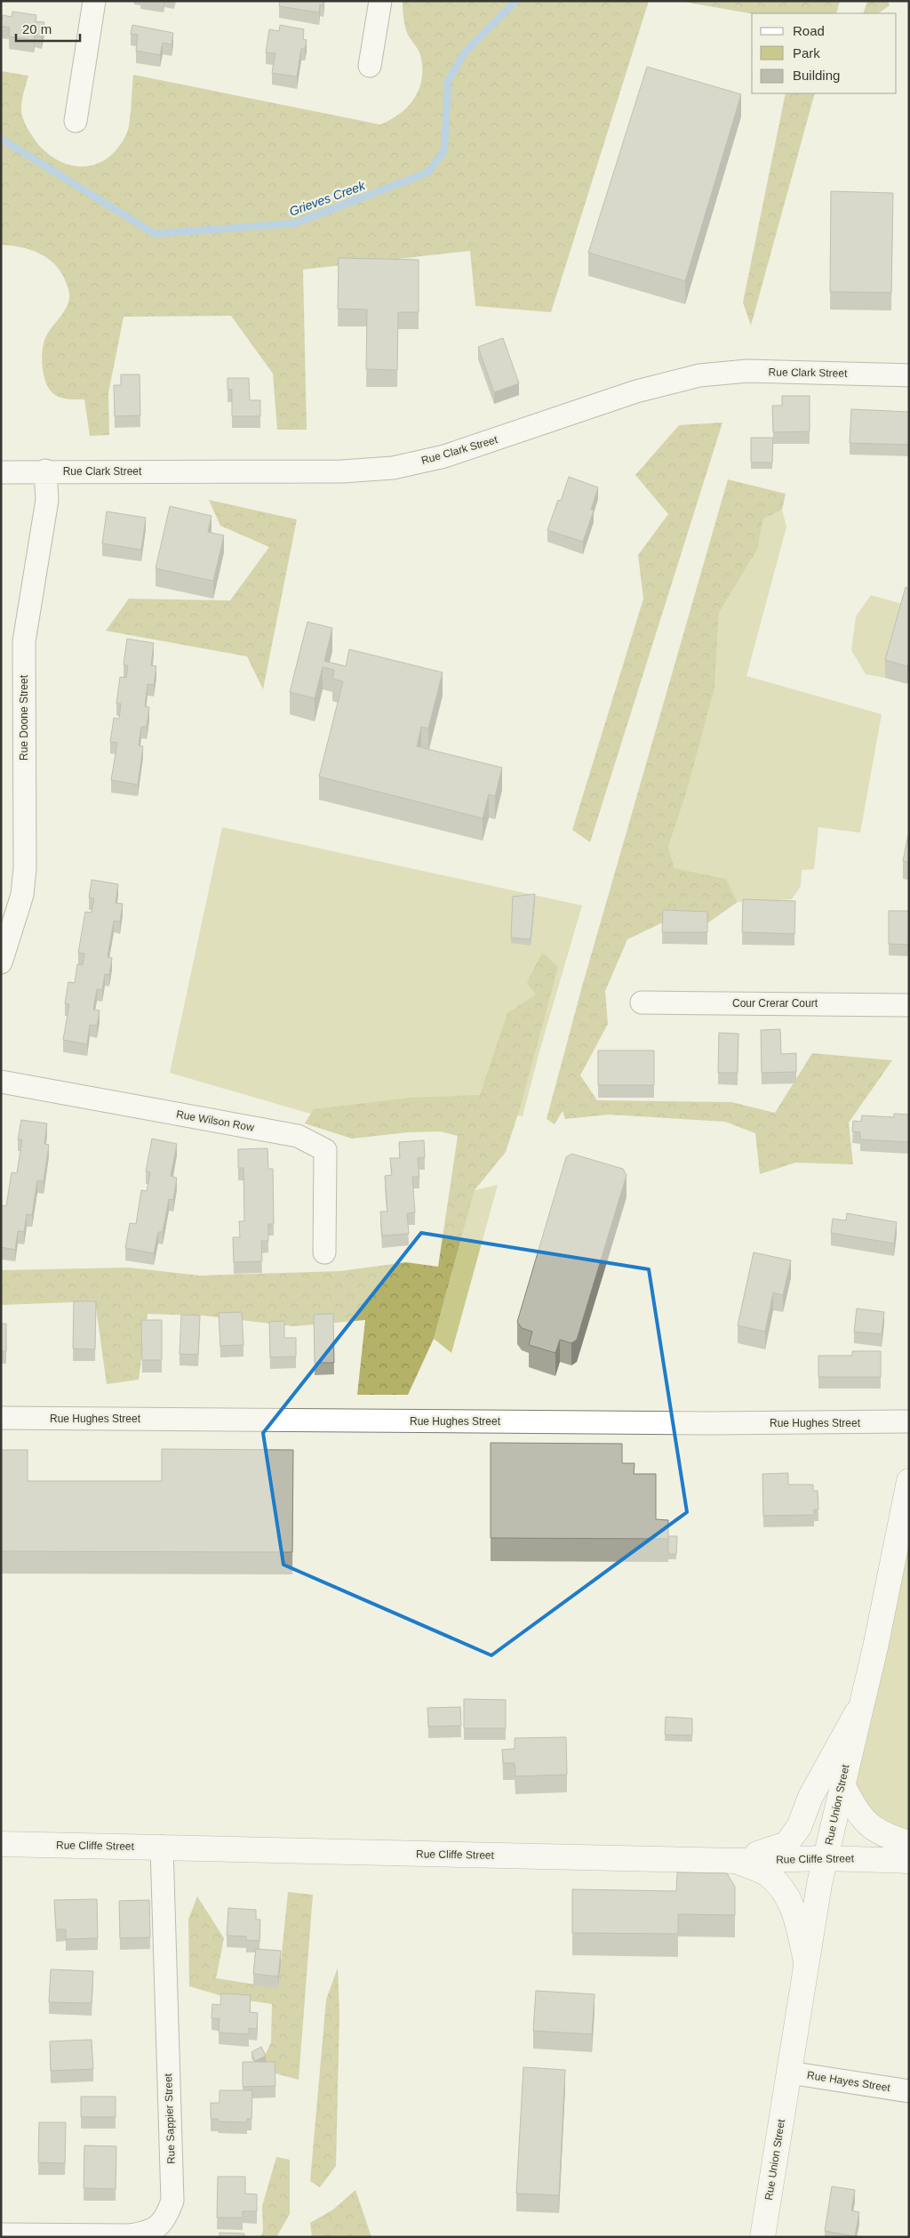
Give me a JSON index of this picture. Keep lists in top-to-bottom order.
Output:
{
  "streets": {
    "main road": ["Rue Union Street", "Rue Cliffe Street"],
    "street": [
      "Rue Clark Street",
      "Rue Doone Street",
      "Cour Crerar Court",
      "Rue Wilson Row",
      "Rue Hughes Street",
      "Rue Hayes Street",
      "Rue Sappier Street"
    ]
  },
  "crossings": [
    ["Rue Clark Street", "Rue Doone Street"],
    ["Rue Union Street", "Rue Cliffe Street"],
    ["Rue Union Street", "Rue Hayes Street"],
    ["Rue Cliffe Street", "Rue Sappier Street"]
  ],
  "water": ["Grieves Creek"],
  "legend": ["Road", "Park", "Building"],
  "scale_bar": "20 m"
}
